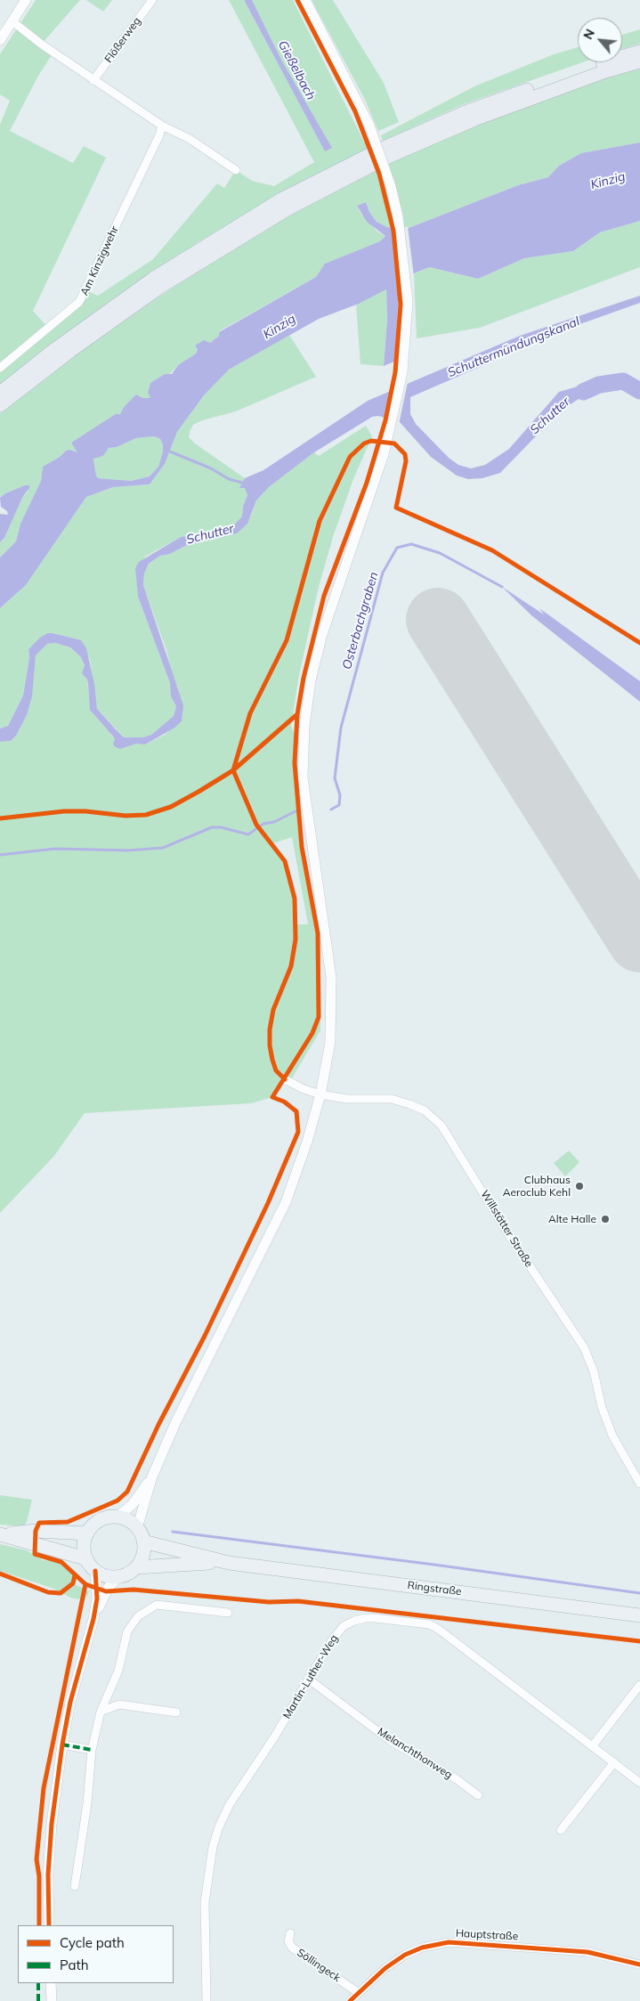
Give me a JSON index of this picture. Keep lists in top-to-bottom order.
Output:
{
  "streets": {
    "main road": ["Ringstraße"],
    "street": [
      "Flößerweg",
      "Am Kinzigwehr",
      "Willstätter Straße",
      "Martin-Luther-Weg",
      "Melanchthonweg",
      "Hauptstraße",
      "Söllingeck"
    ]
  },
  "crossings": [
    ["Martin-Luther-Weg", "Melanchthonweg"],
    ["Hauptstraße", "Söllingeck"]
  ],
  "water": [
    "Gießelbach",
    "Kinzig",
    "Schuttermündungskanal",
    "Schutter",
    "Osterbachgraben"
  ],
  "places": ["Clubhaus Aeroclub Kehl", "Alte Halle"],
  "legend": ["Cycle path", "Path"],
  "north": "top left"
}
